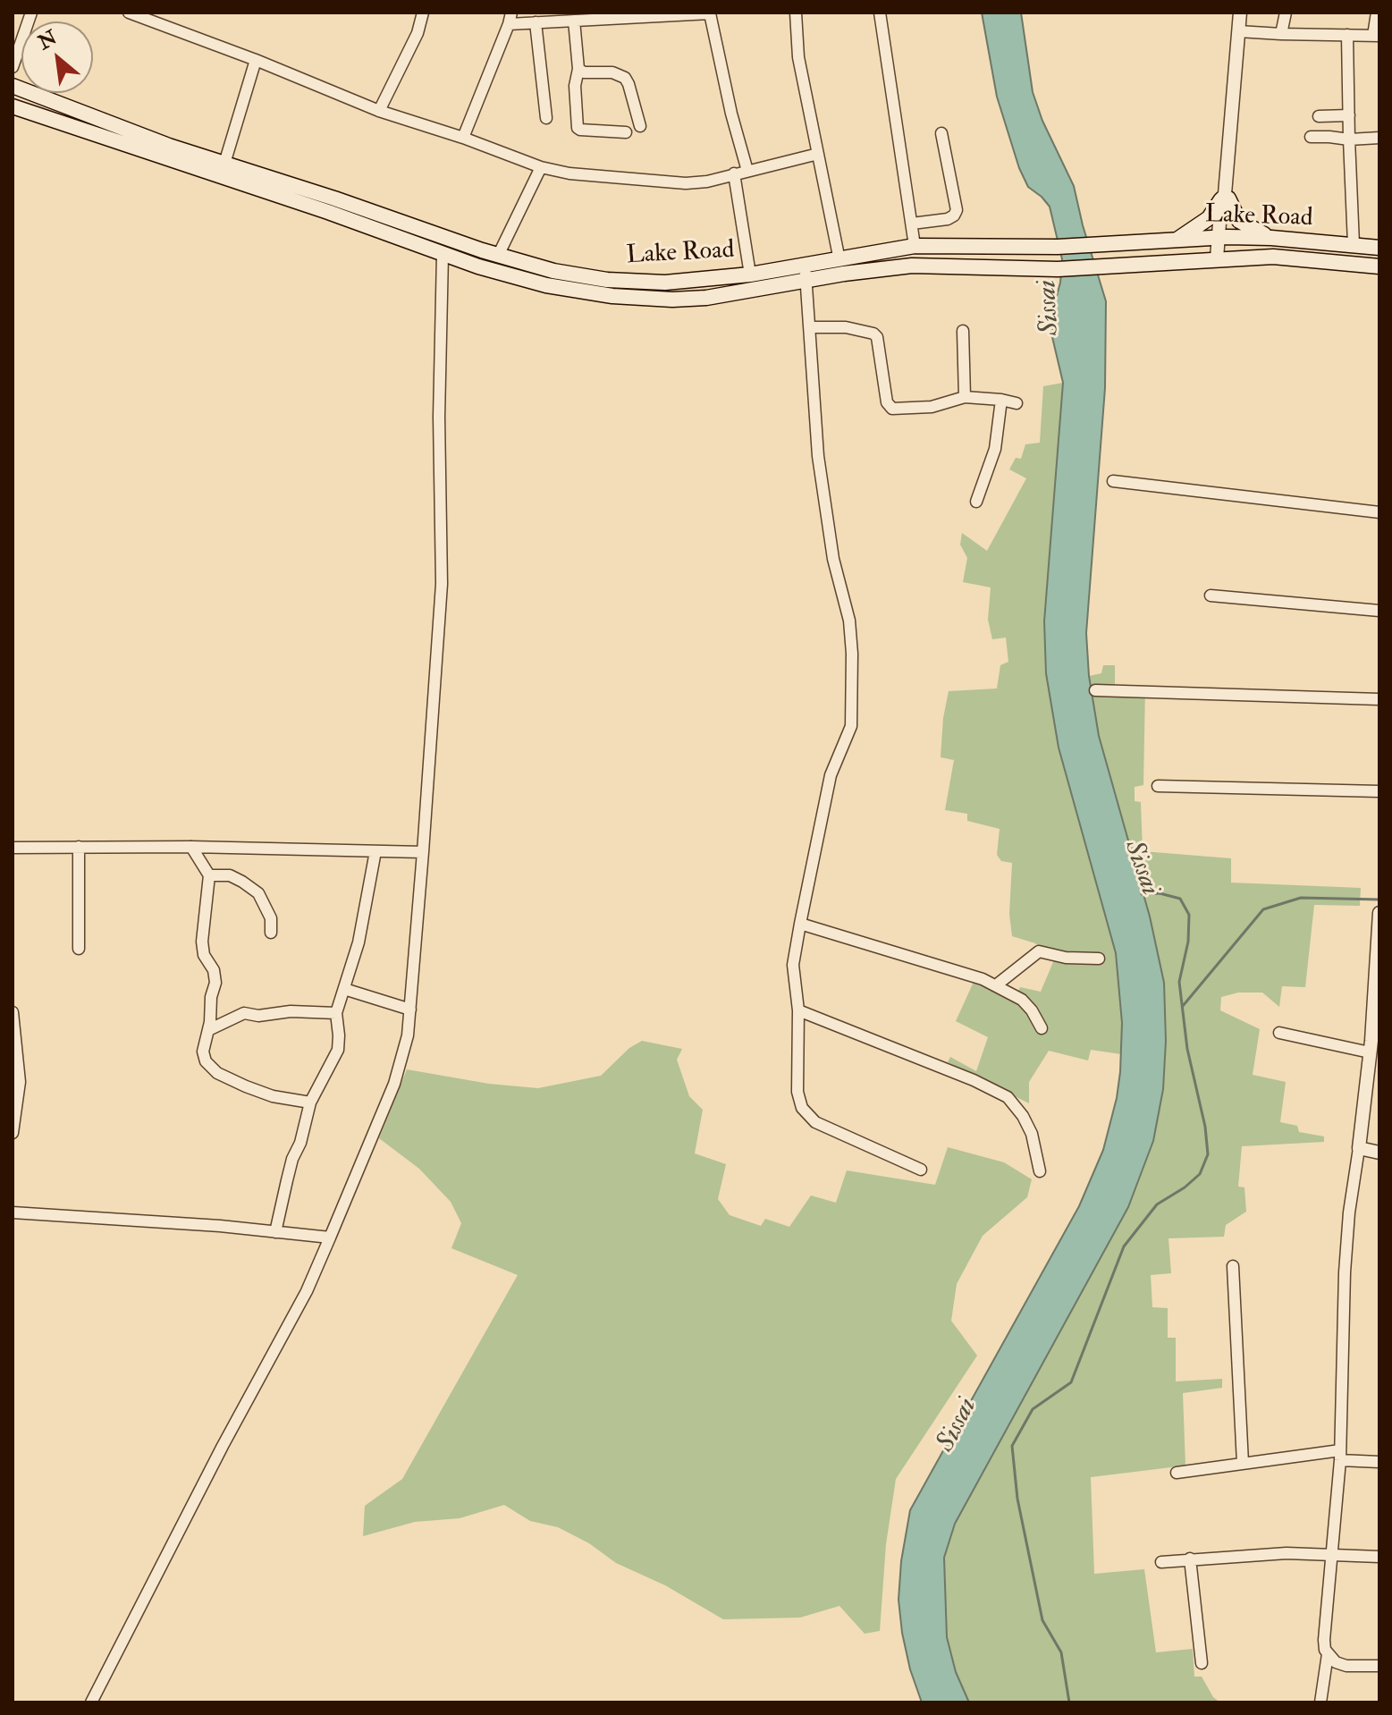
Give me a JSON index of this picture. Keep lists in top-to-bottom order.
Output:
{
  "streets": {
    "main road": ["Lake Road"]
  },
  "water": ["Sissai"],
  "north": "top left"
}
